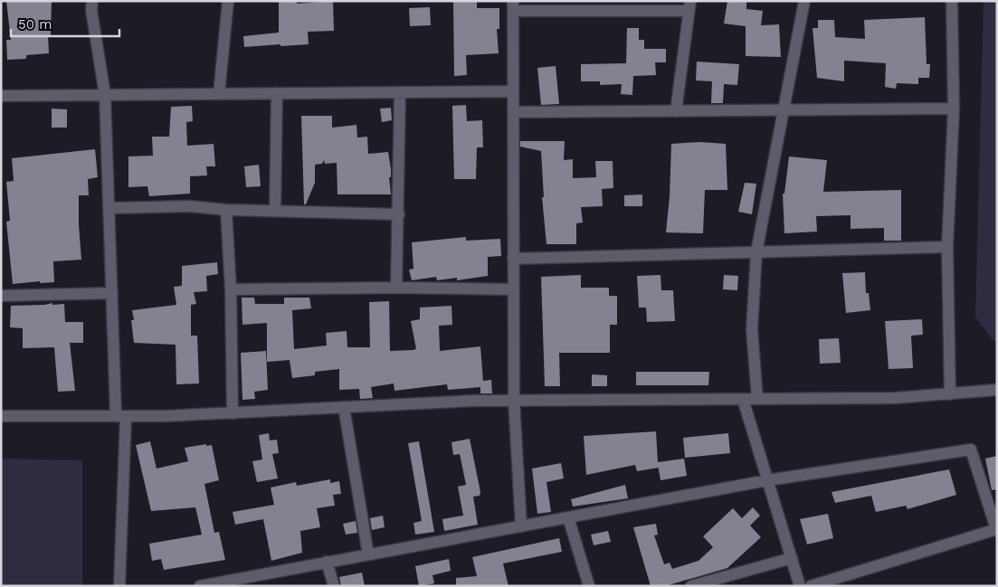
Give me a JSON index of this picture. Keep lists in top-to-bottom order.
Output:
{
  "scale_bar": "50 m"
}
